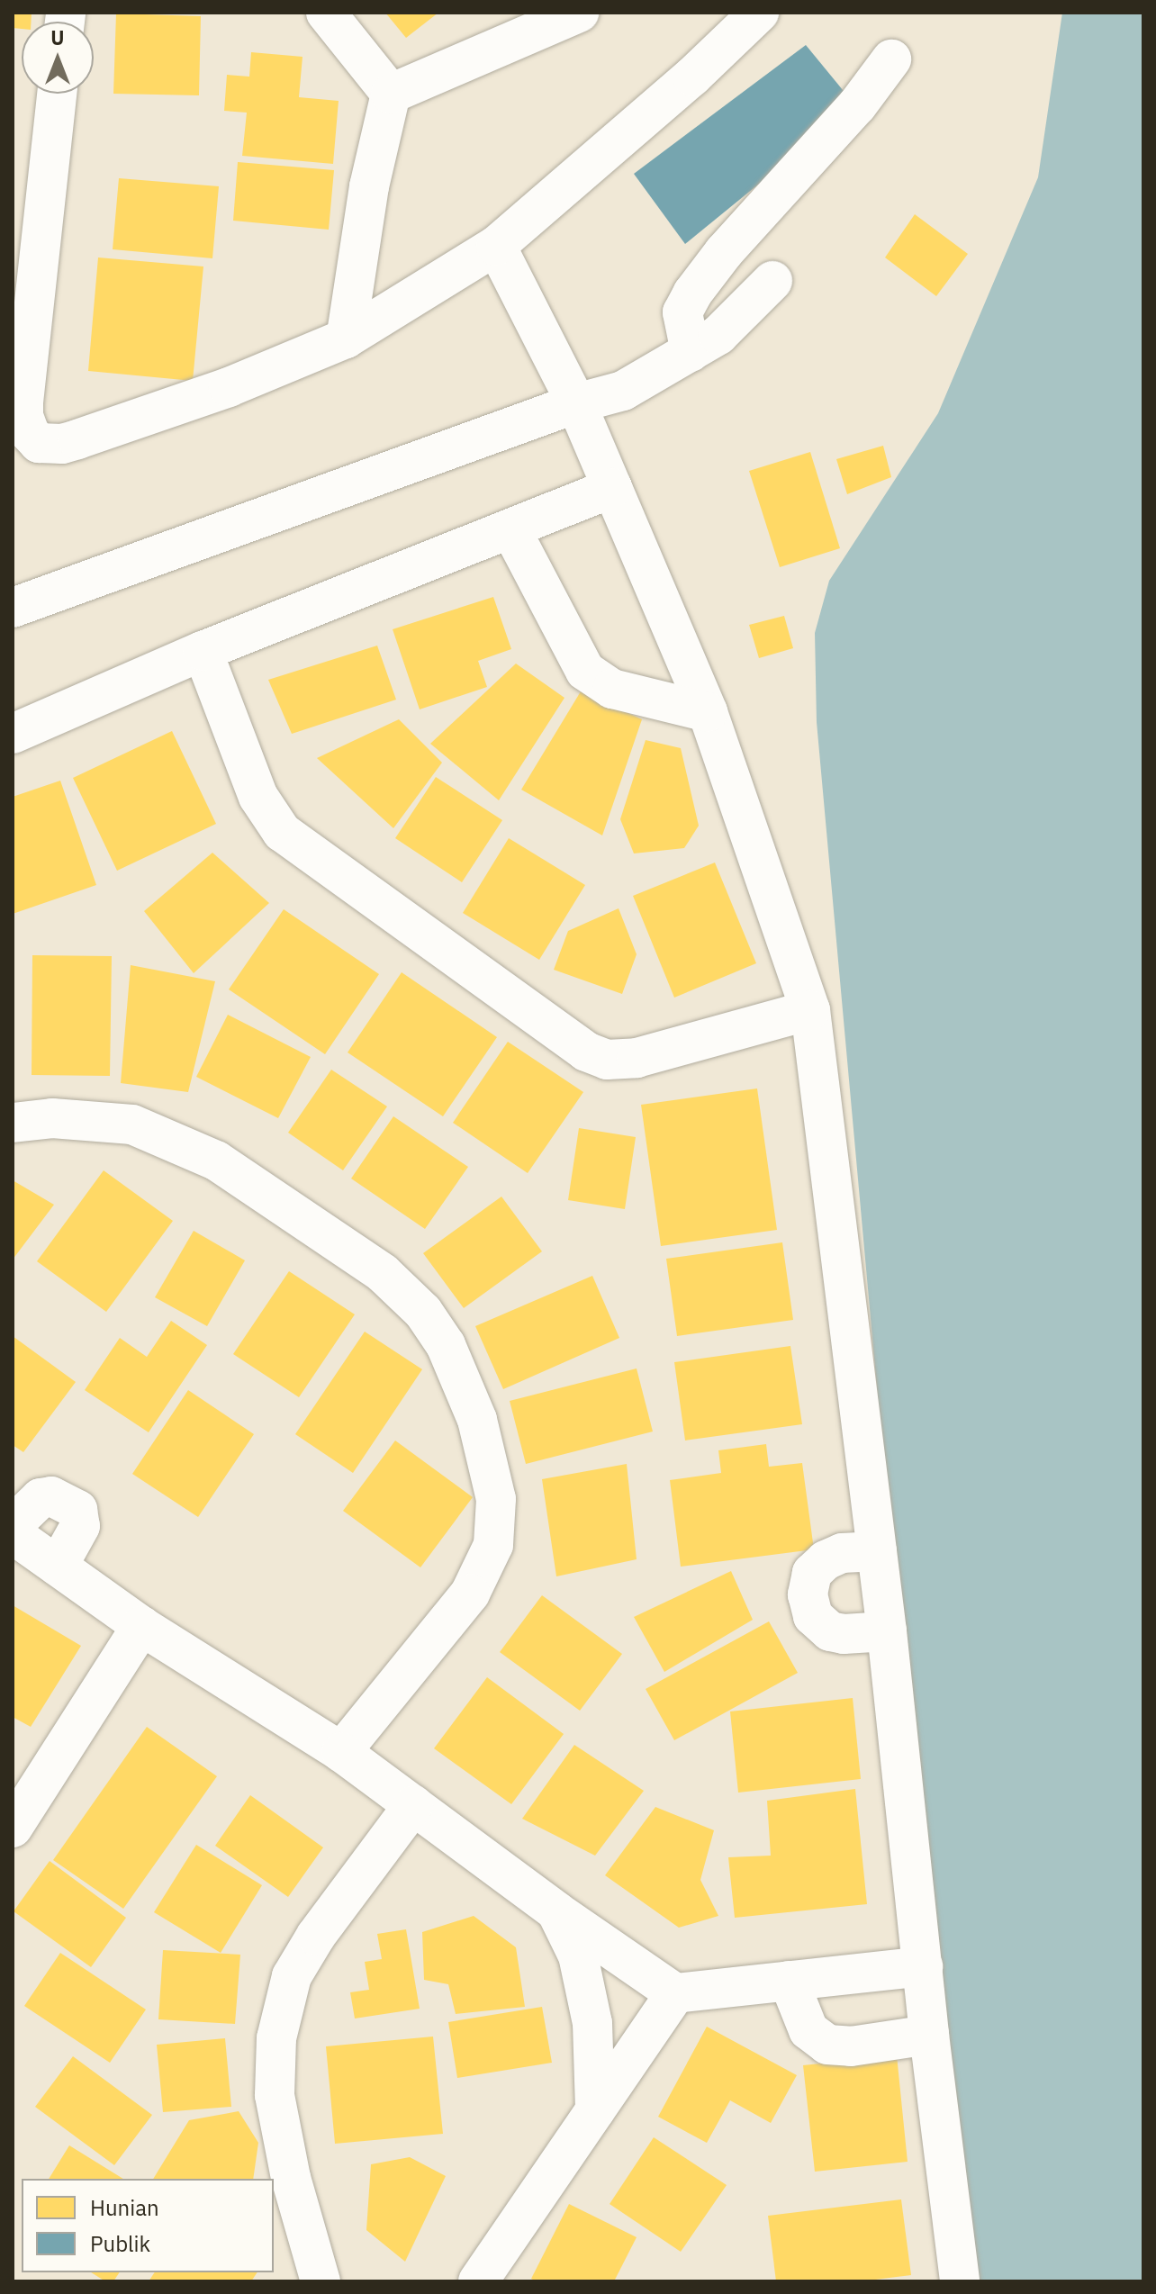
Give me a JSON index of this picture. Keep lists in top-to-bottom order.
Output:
{
  "legend": ["Hunian", "Publik"],
  "north": "top"
}
